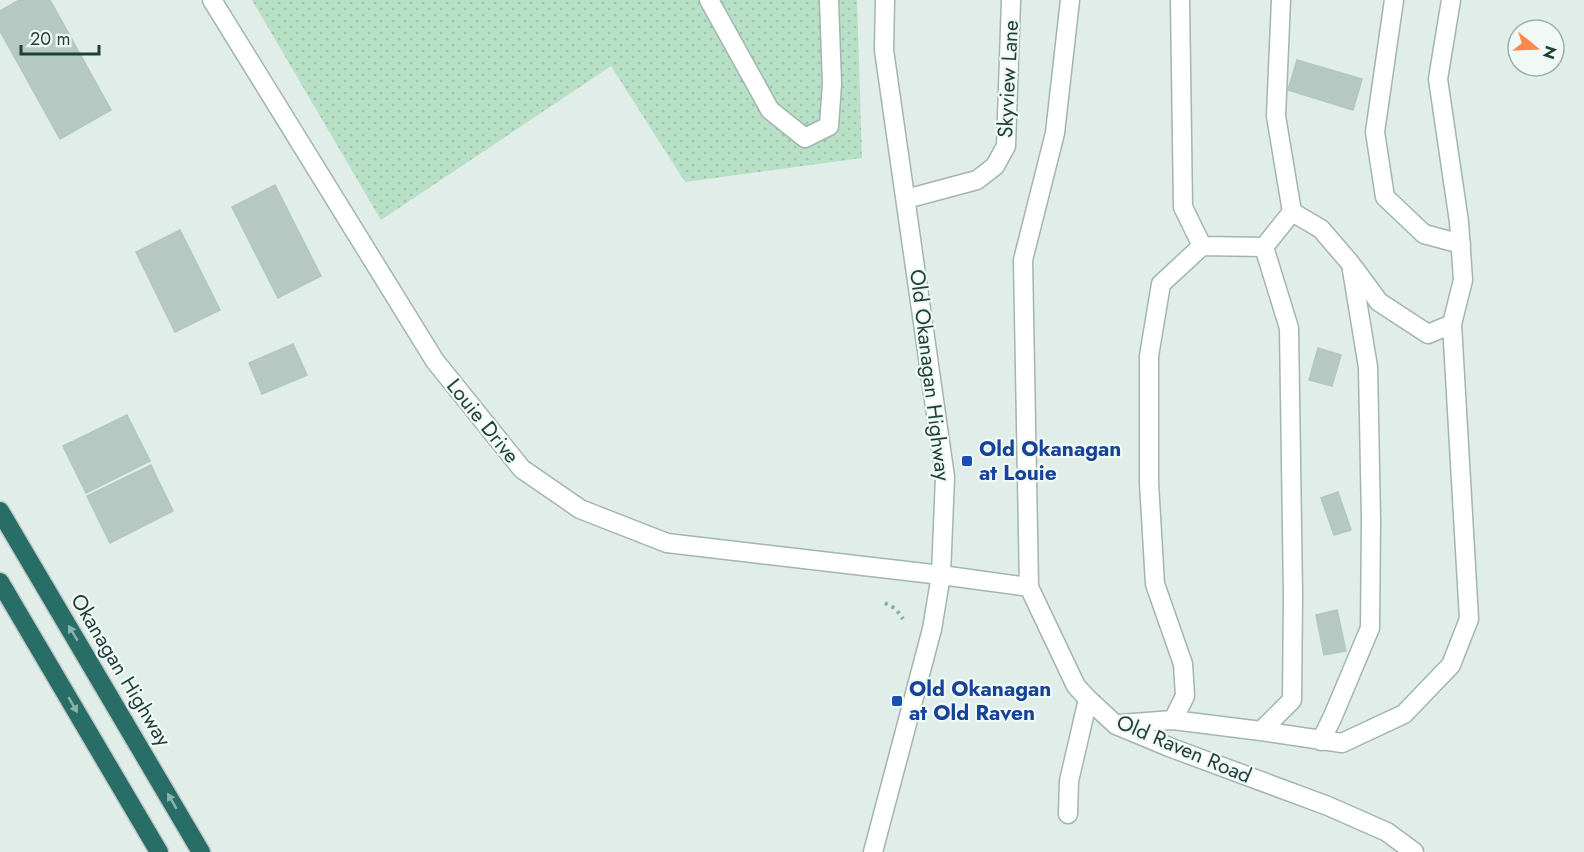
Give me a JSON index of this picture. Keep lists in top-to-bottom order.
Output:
{
  "streets": {
    "highway": ["Okanagan Highway"],
    "street": [
      "Skyview Lane",
      "Old Okanagan Highway",
      "Louie Drive",
      "Old Raven Road"
    ]
  },
  "crossings": [
    ["Skyview Lane", "Old Okanagan Highway"],
    ["Old Okanagan Highway", "Louie Drive"]
  ],
  "places": {
    "transit": ["Old Okanagan at Louie", "Old Okanagan at Old Raven"]
  },
  "scale_bar": "20 m",
  "north": "right"
}
